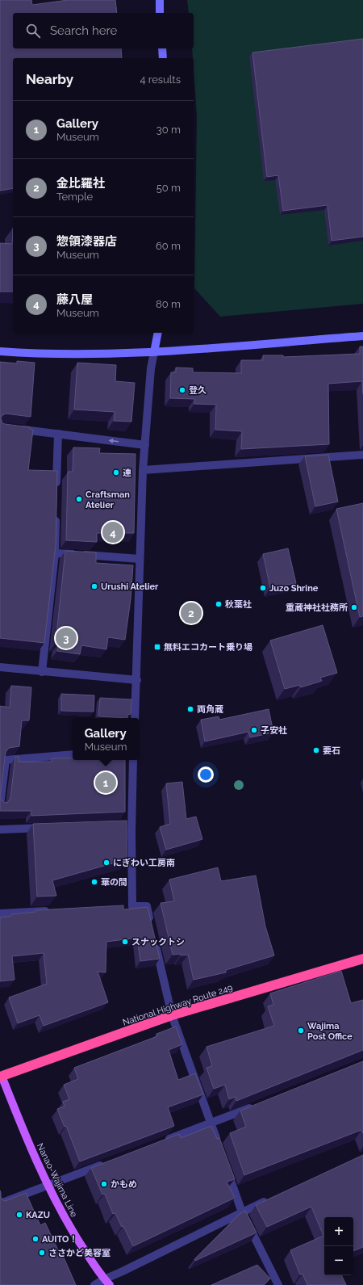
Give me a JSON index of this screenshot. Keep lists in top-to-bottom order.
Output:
{
  "streets": {
    "highway": ["National Highway Route 249"],
    "main road": ["Nanao-Wajima Line"]
  },
  "crossings": [
    ["National Highway Route 249", "Nanao-Wajima Line"]
  ],
  "places": {
    "other": [
      "登久",
      "連",
      "Craftsman Atelier",
      "Urushi Atelier",
      "Juzo Shrine",
      "秋葉社",
      "重蔵神社社務所",
      "両角蔵",
      "子安社",
      "要石",
      "にぎわい工房南",
      "華の間",
      "スナックトシ",
      "Wajima Post Office",
      "かもめ",
      "KAZU",
      "AUITO！",
      "ささかど美容室"
    ],
    "transit": ["無料エコカート乗り場"]
  },
  "page": {
    "search": "Search here",
    "heading": ["Nearby", "4 results"],
    "list": [
      {
        "mark": "1",
        "name": "Gallery",
        "note": "Museum",
        "value": "30 m"
      },
      {
        "mark": "2",
        "name": "金比羅社",
        "note": "Temple",
        "value": "50 m"
      },
      {
        "mark": "3",
        "name": "惣領漆器店",
        "note": "Museum",
        "value": "60 m"
      },
      {
        "mark": "4",
        "name": "藤八屋",
        "note": "Museum",
        "value": "80 m"
      }
    ],
    "pins": [
      "4",
      "2",
      "3",
      "1"
    ],
    "popup": ["Gallery", "Museum"],
    "map_buttons": ["+", "−"]
  }
}
